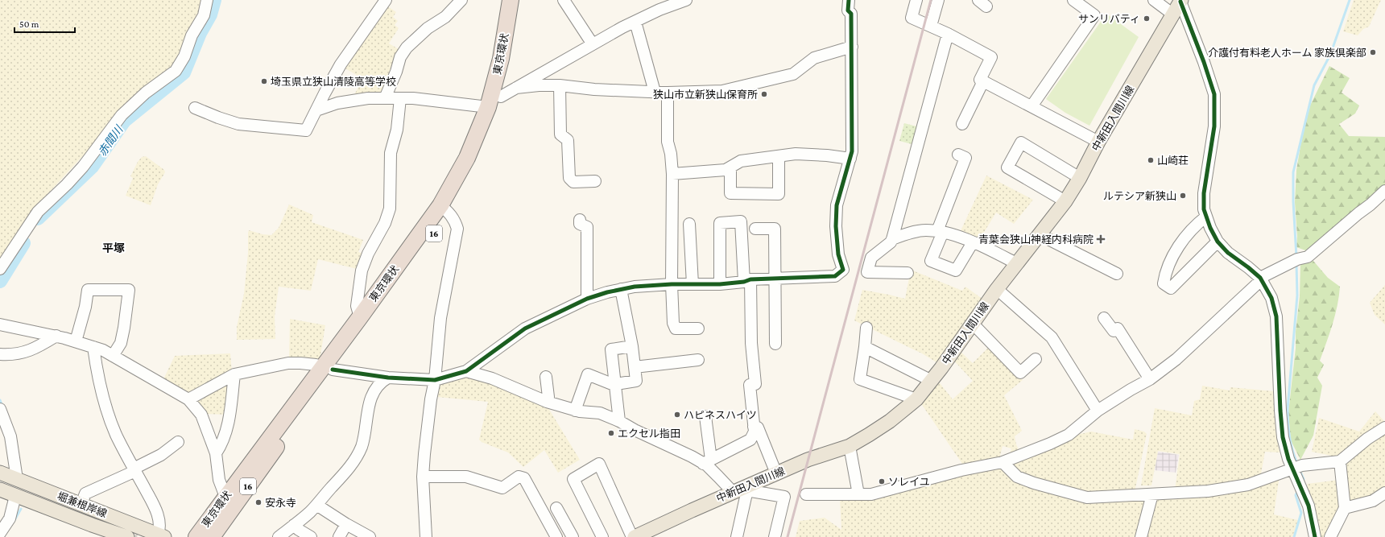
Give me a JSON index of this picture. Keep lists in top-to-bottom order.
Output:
{
  "streets": {
    "highway": ["東京環状", "16"],
    "main road": ["中新田入間川線", "堀兼根岸線"]
  },
  "districts": ["平塚"],
  "water": ["赤間川"],
  "places": {
    "other": [
      "サンリバティ",
      "介護付有料老人ホーム 家族倶楽部",
      "埼玉県立狭山清陵高等学校",
      "狭山市立新狭山保育所",
      "山崎荘",
      "ルテシア新狭山",
      "ハピネスハイツ",
      "エクセル指田",
      "ソレイユ",
      "安永寺"
    ],
    "health": ["青葉会狭山神経内科病院"]
  },
  "scale_bar": "50 m"
}
